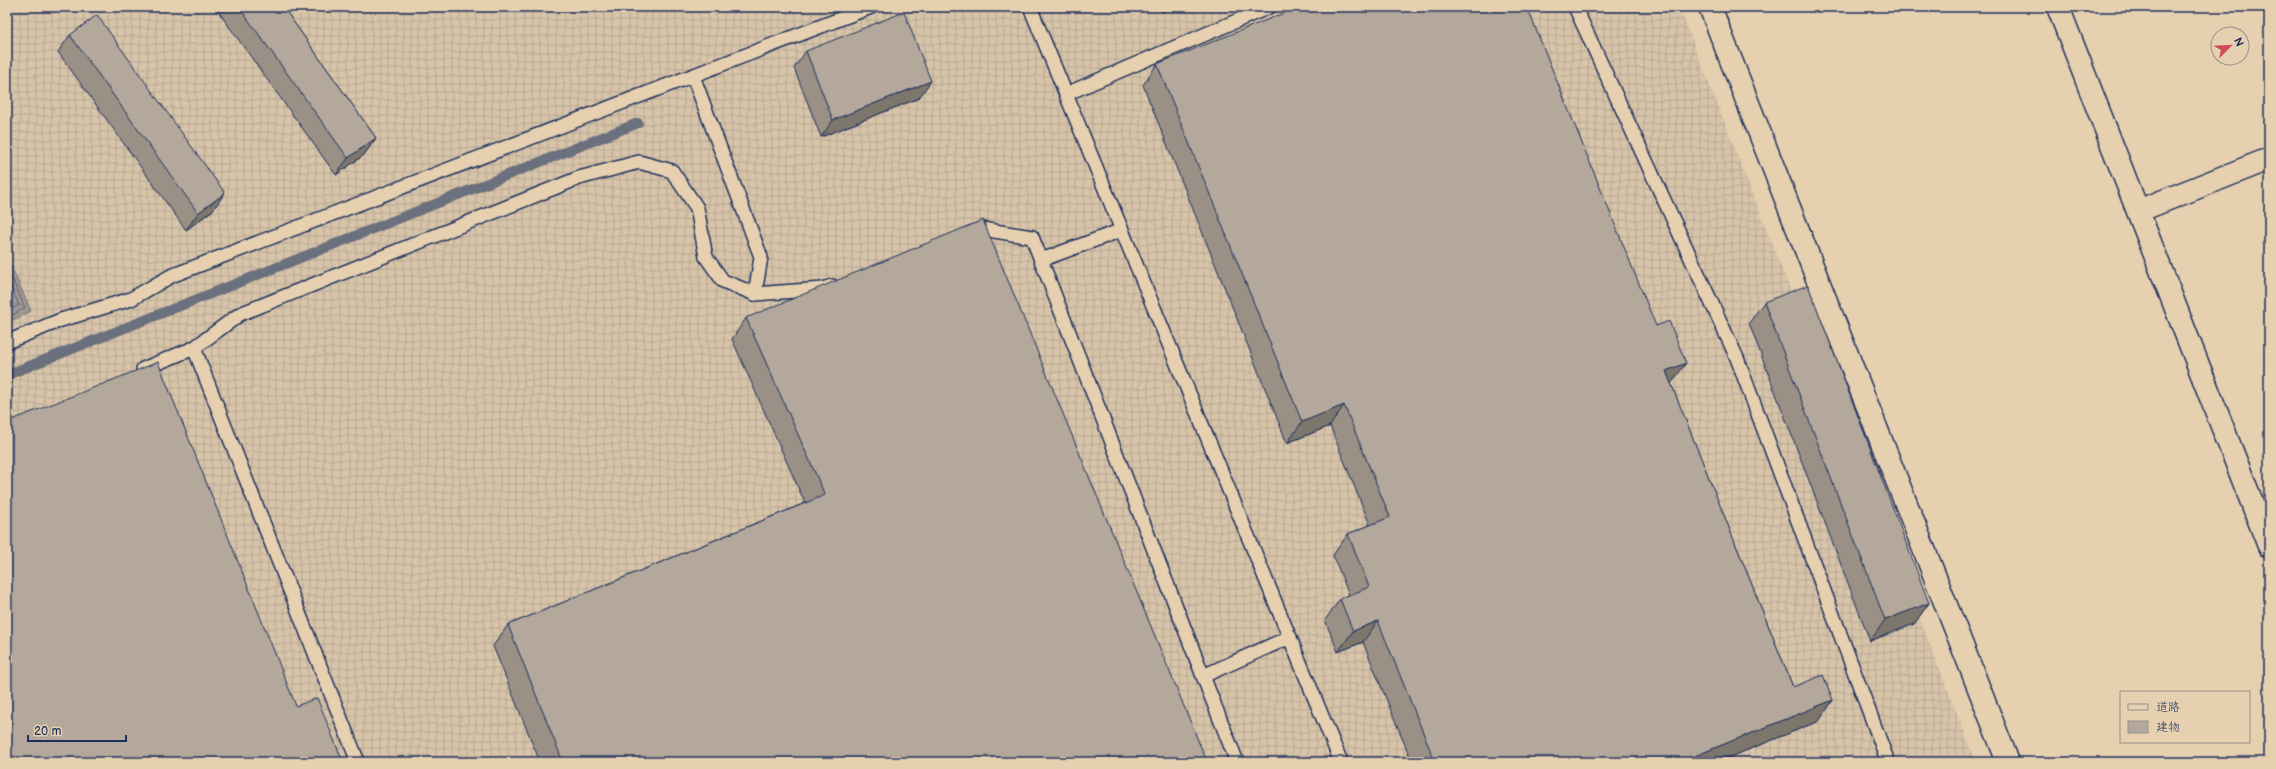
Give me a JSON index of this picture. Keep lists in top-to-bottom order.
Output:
{
  "legend": ["道路", "建物"],
  "scale_bar": "20 m",
  "north": "top right"
}
